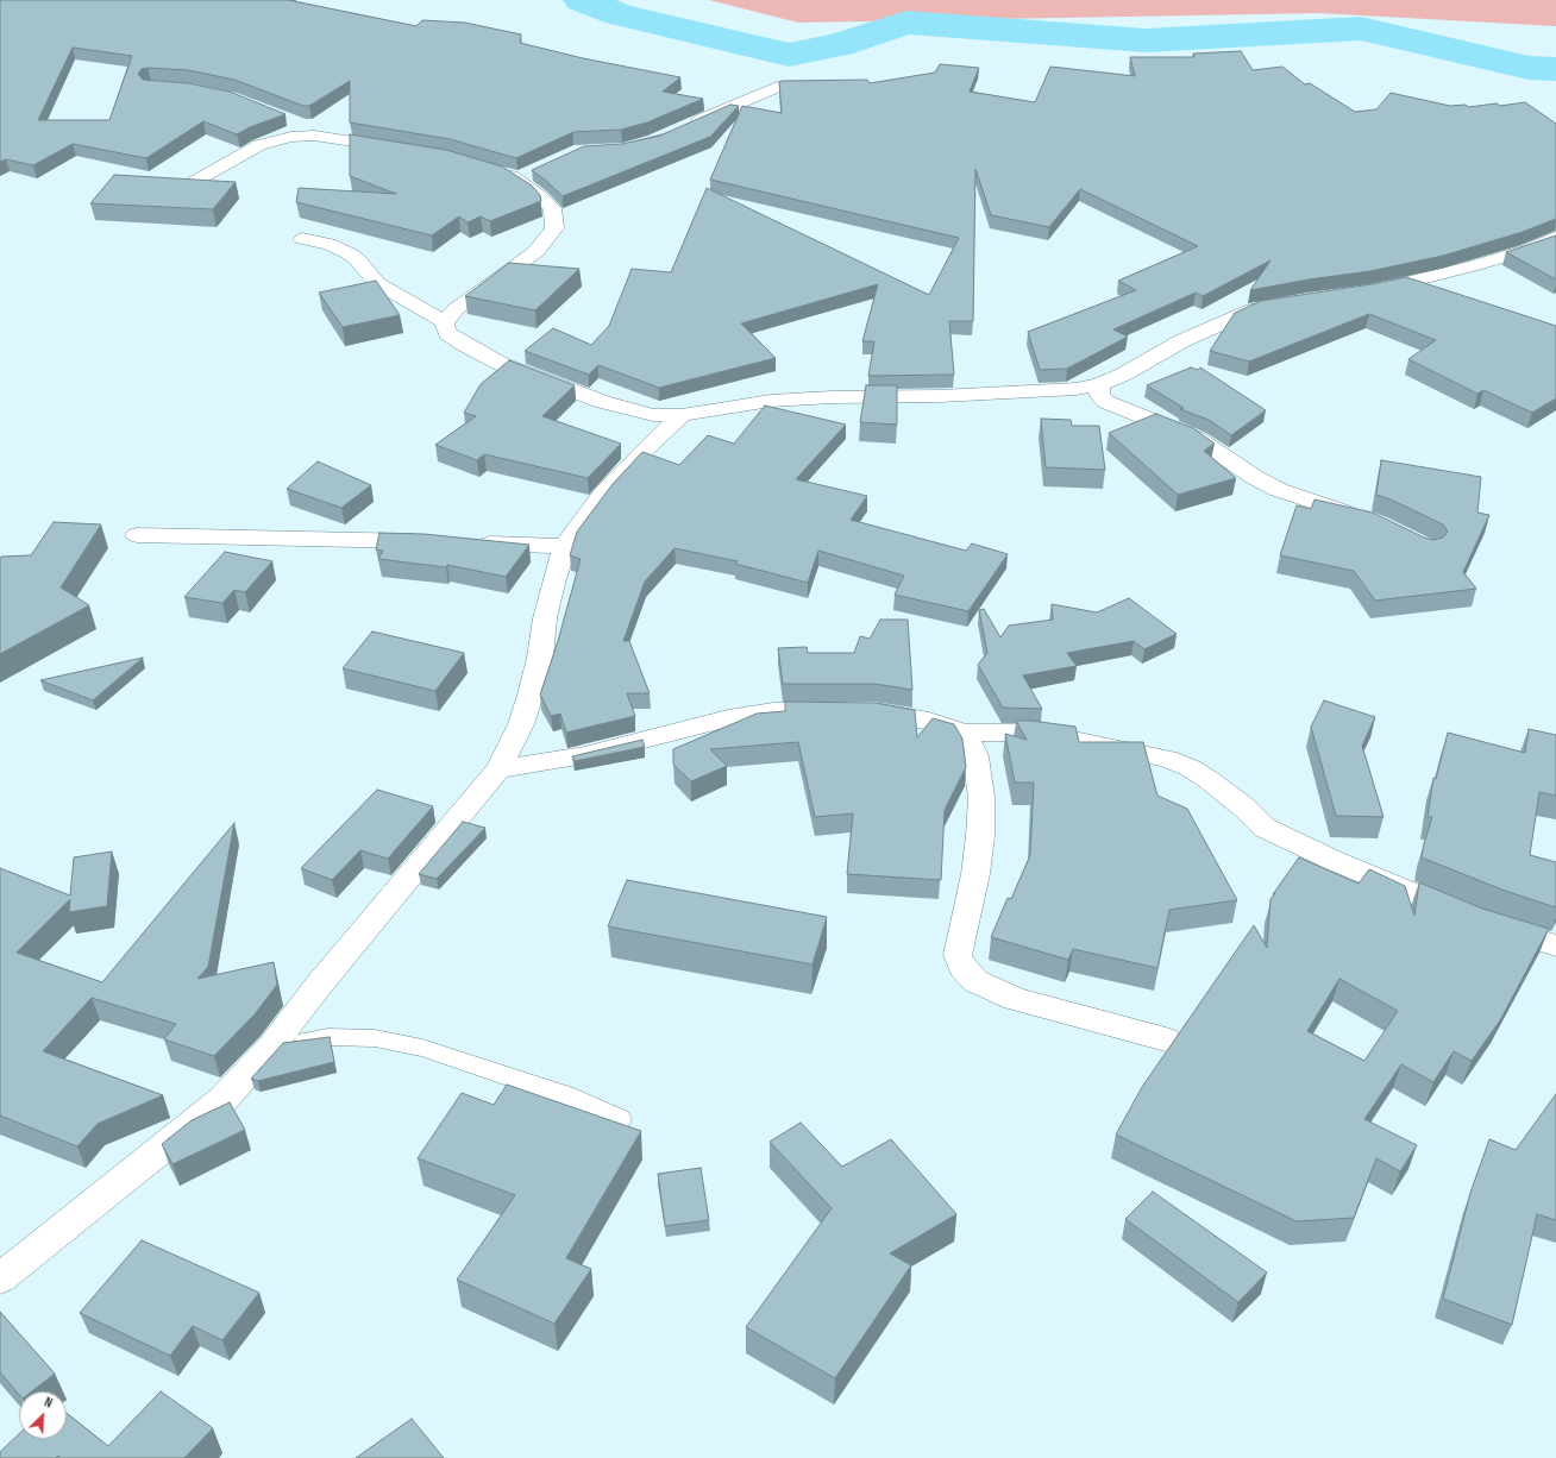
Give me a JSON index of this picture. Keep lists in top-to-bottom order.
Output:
{
  "north": "top right"
}
